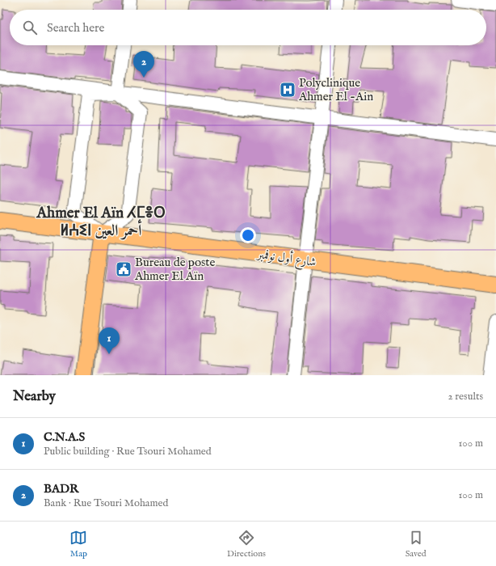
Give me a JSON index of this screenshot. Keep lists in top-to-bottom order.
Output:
{
  "streets": {
    "main road": ["شارع أول نوفمبر"]
  },
  "districts": ["Ahmer El Aïn ⵃⵎⴻⵔ ⵍⵄⵉⵏ أحمر العين"],
  "places": {
    "hospital": ["Polyclinique Ahmer El -Ain"],
    "public building": ["Bureau de poste Ahmer El Aïn"]
  },
  "page": {
    "search": "Search here",
    "pins": ["2", "1"],
    "heading": ["Nearby", "2 results"],
    "list": [
      {
        "mark": "1",
        "name": "C.N.A.S",
        "note": "Public building · Rue Tsouri Mohamed",
        "value": "100 m"
      },
      {
        "mark": "2",
        "name": "BADR",
        "note": "Bank · Rue Tsouri Mohamed",
        "value": "100 m"
      }
    ],
    "nav": ["Map", "Directions", "Saved"]
  }
}
